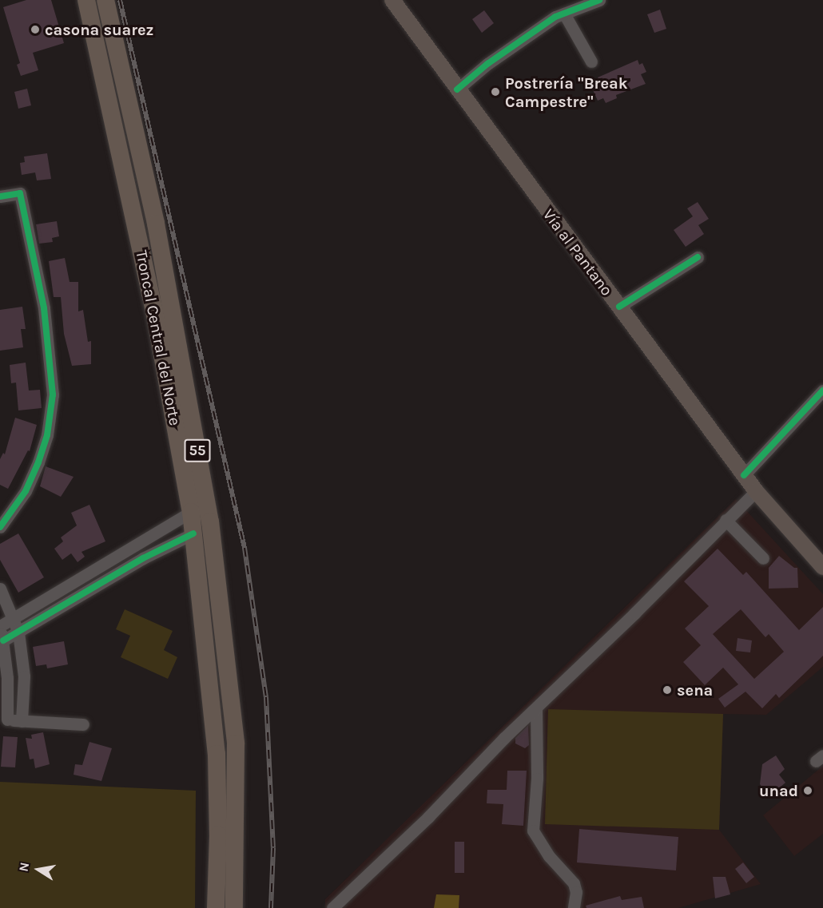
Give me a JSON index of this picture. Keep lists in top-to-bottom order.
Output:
{
  "streets": {
    "highway": ["Troncal Central del Norte", "55"],
    "main road": ["Vía al Pantano"]
  },
  "places": [
    "casona suarez",
    "Postrería \"Break Campestre\"",
    "sena",
    "unad"
  ],
  "north": "left"
}
